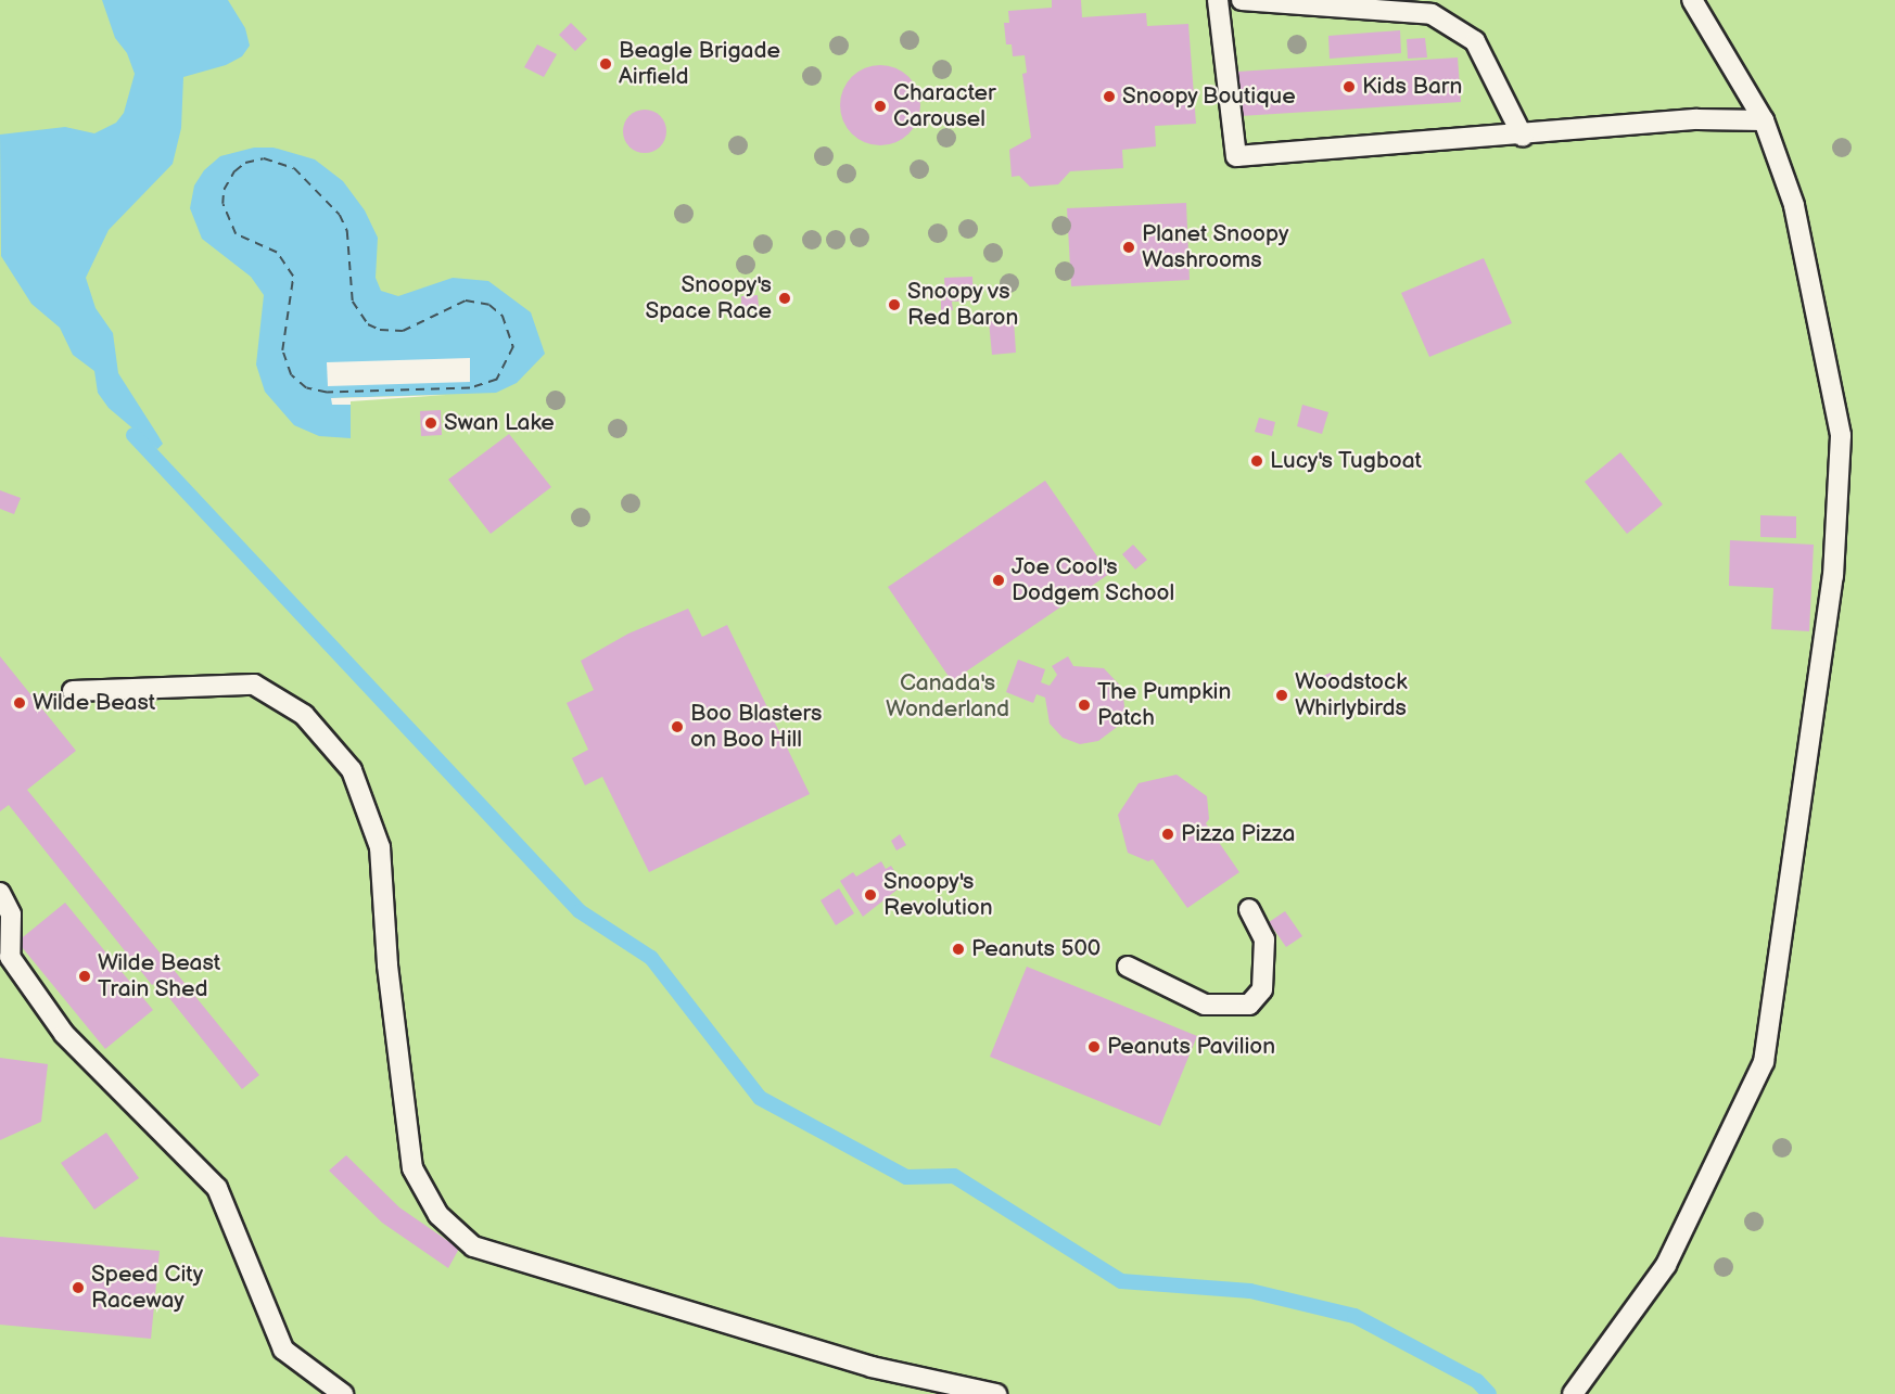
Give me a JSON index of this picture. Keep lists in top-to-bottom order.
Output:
{
  "parks": ["Canada's Wonderland"],
  "places": [
    "Beagle Brigade Airfield",
    "Kids Barn",
    "Snoopy Boutique",
    "Character Carousel",
    "Planet Snoopy Washrooms",
    "Snoopy's Space Race",
    "Snoopy vs Red Baron",
    "Swan Lake",
    "Lucy's Tugboat",
    "Joe Cool's Dodgem School",
    "Woodstock Whirlybirds",
    "Wilde Beast",
    "The Pumpkin Patch",
    "Boo Blasters on Boo Hill",
    "Pizza Pizza",
    "Snoopy's Revolution",
    "Peanuts 500",
    "Wilde Beast Train Shed",
    "Peanuts Pavilion",
    "Speed City Raceway"
  ]
}
